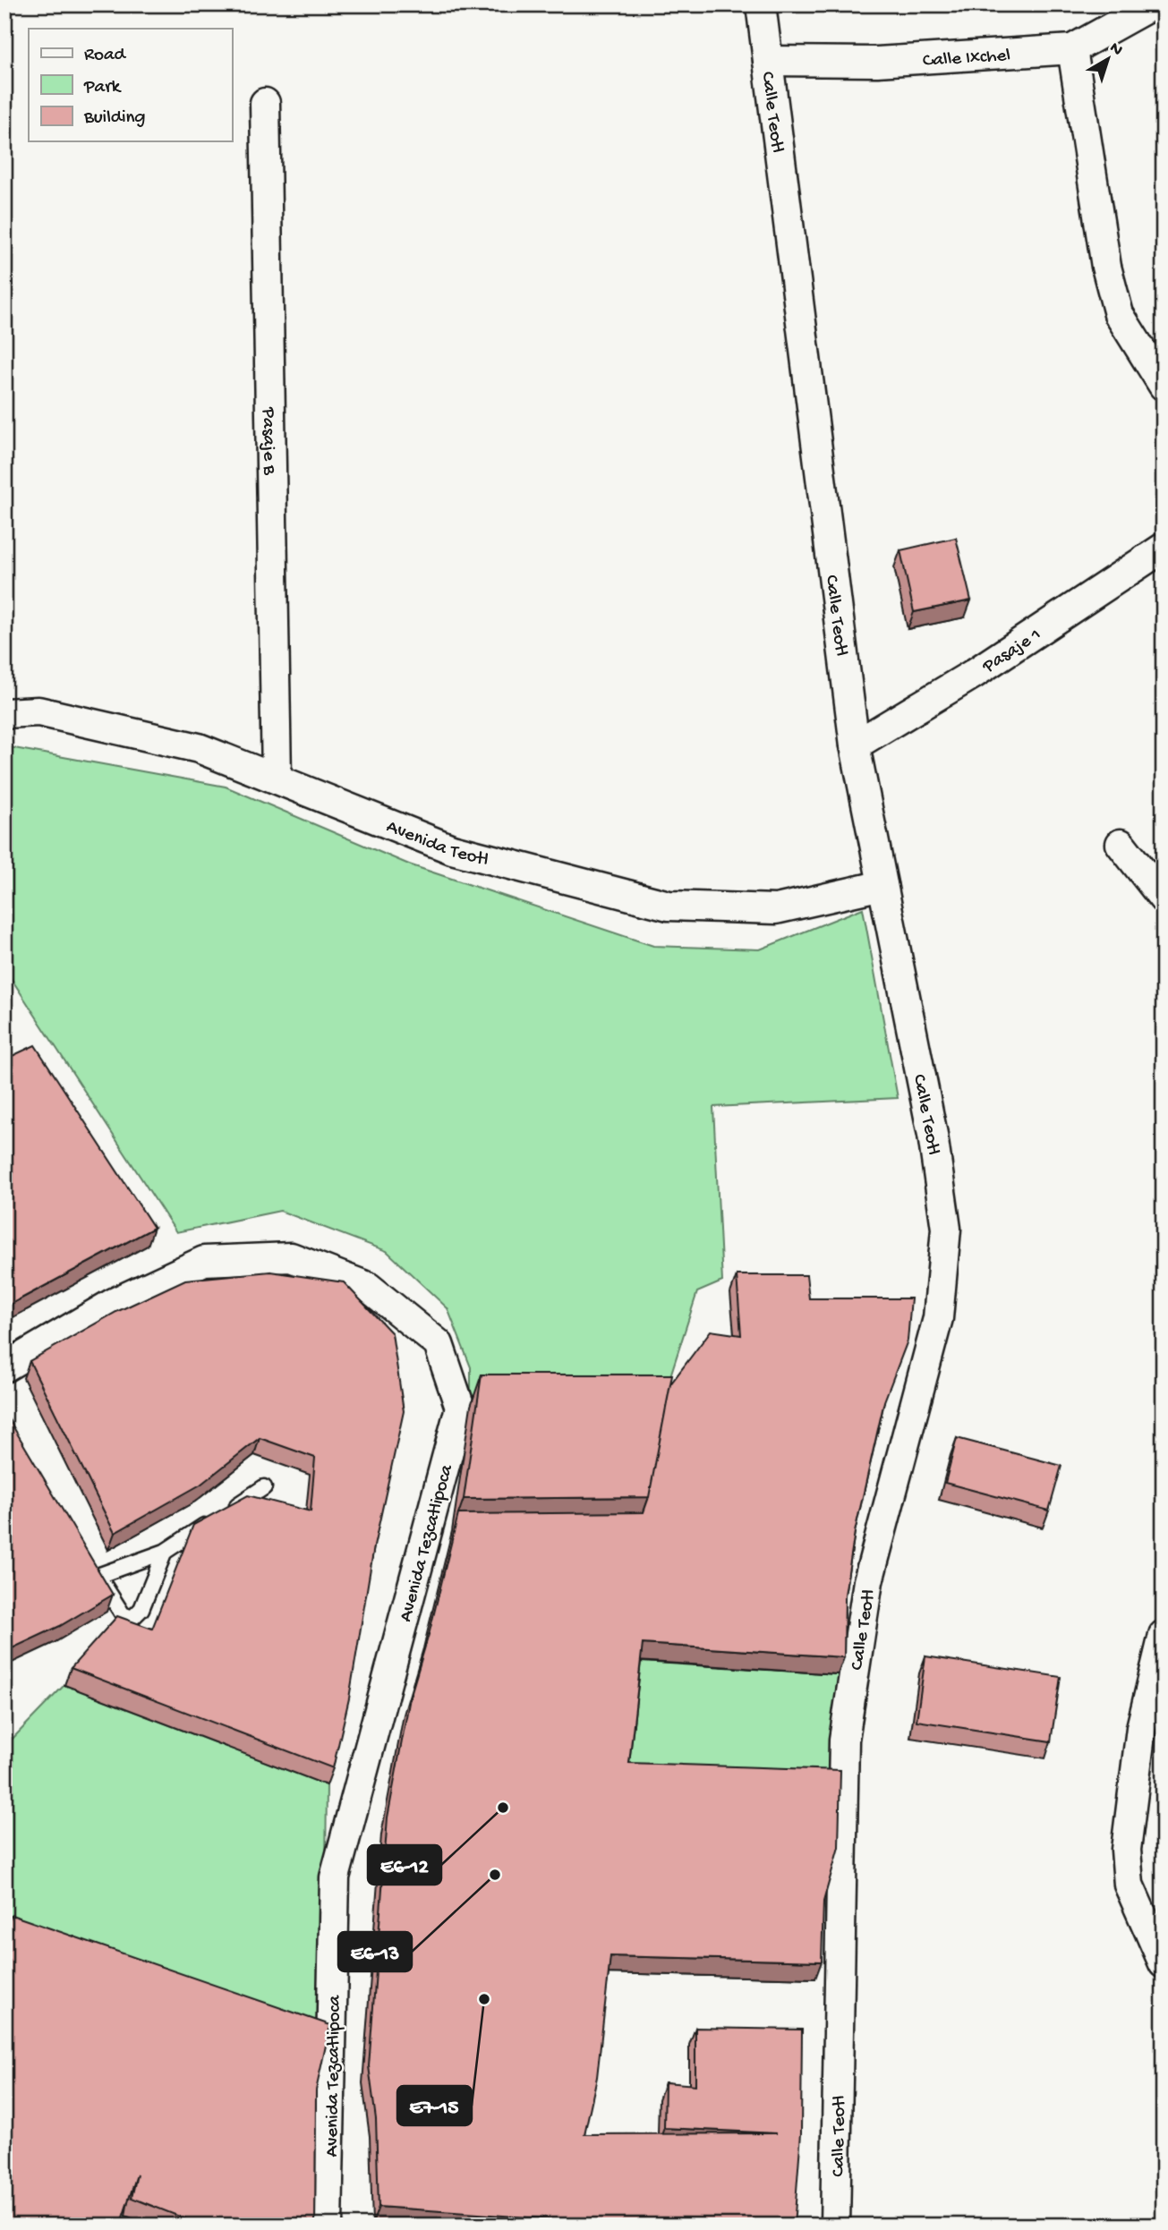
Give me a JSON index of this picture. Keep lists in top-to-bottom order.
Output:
{
  "streets": {
    "street": [
      "Calle Ixchel",
      "Calle Teotl",
      "Pasaje B",
      "Pasaje 1",
      "Avenida Teotl",
      "Avenida Tezcatlipoca"
    ]
  },
  "crossings": [
    ["Calle Ixchel", "Calle Teotl"],
    ["Calle Teotl", "Pasaje 1"],
    ["Calle Teotl", "Avenida Teotl"],
    ["Pasaje B", "Avenida Teotl"]
  ],
  "places": ["E6-12", "E6-13", "E7-15"],
  "legend": ["Road", "Park", "Building"],
  "north": "top right"
}
